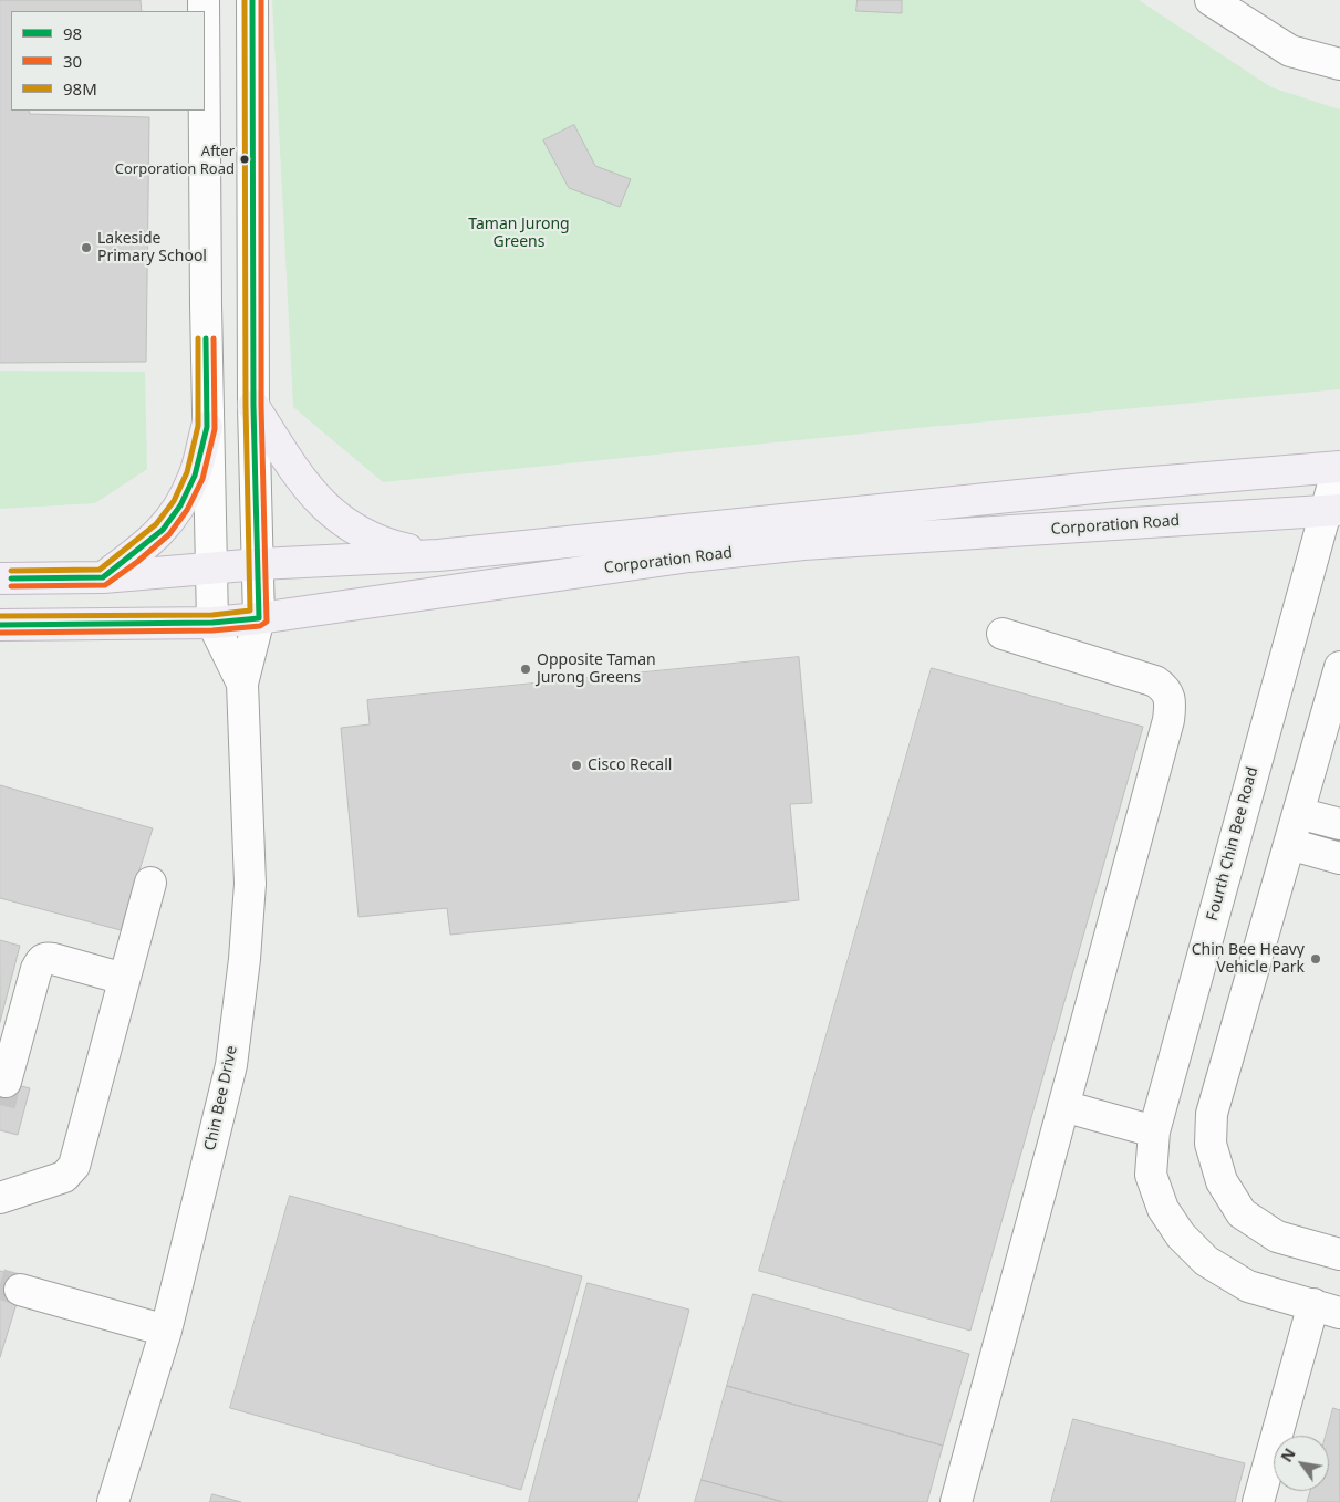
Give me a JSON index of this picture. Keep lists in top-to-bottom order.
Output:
{
  "streets": {
    "main road": ["Corporation Road"],
    "street": ["Fourth Chin Bee Road", "Chin Bee Drive"]
  },
  "crossings": [
    ["Corporation Road", "Fourth Chin Bee Road"],
    ["Corporation Road", "Chin Bee Drive"]
  ],
  "parks": ["Taman Jurong Greens"],
  "places": [
    "After Corporation Road",
    "Lakeside Primary School",
    "Opposite Taman Jurong Greens",
    "Cisco Recall",
    "Chin Bee Heavy Vehicle Park"
  ],
  "lines": ["transit line 98", "transit line 30", "transit line 98M"],
  "legend": ["98", "30", "98M"],
  "north": "top left"
}
